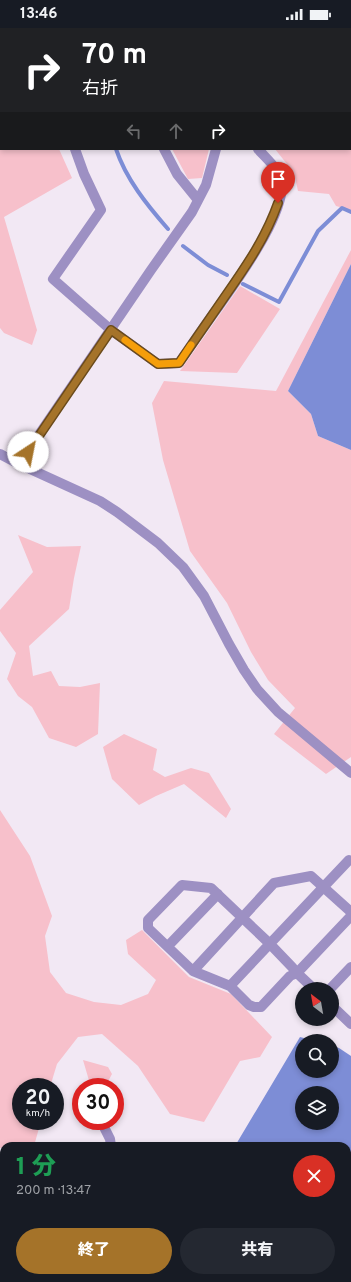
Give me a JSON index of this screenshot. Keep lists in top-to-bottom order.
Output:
{
  "north": "top left",
  "page": {
    "status": "13:46",
    "turn": ["70 m", "右折"],
    "speed": "20 km/h",
    "limit": "30",
    "heading": ["1 分", "200 m · 13:47"],
    "buttons": ["終了", "共有"]
  }
}
